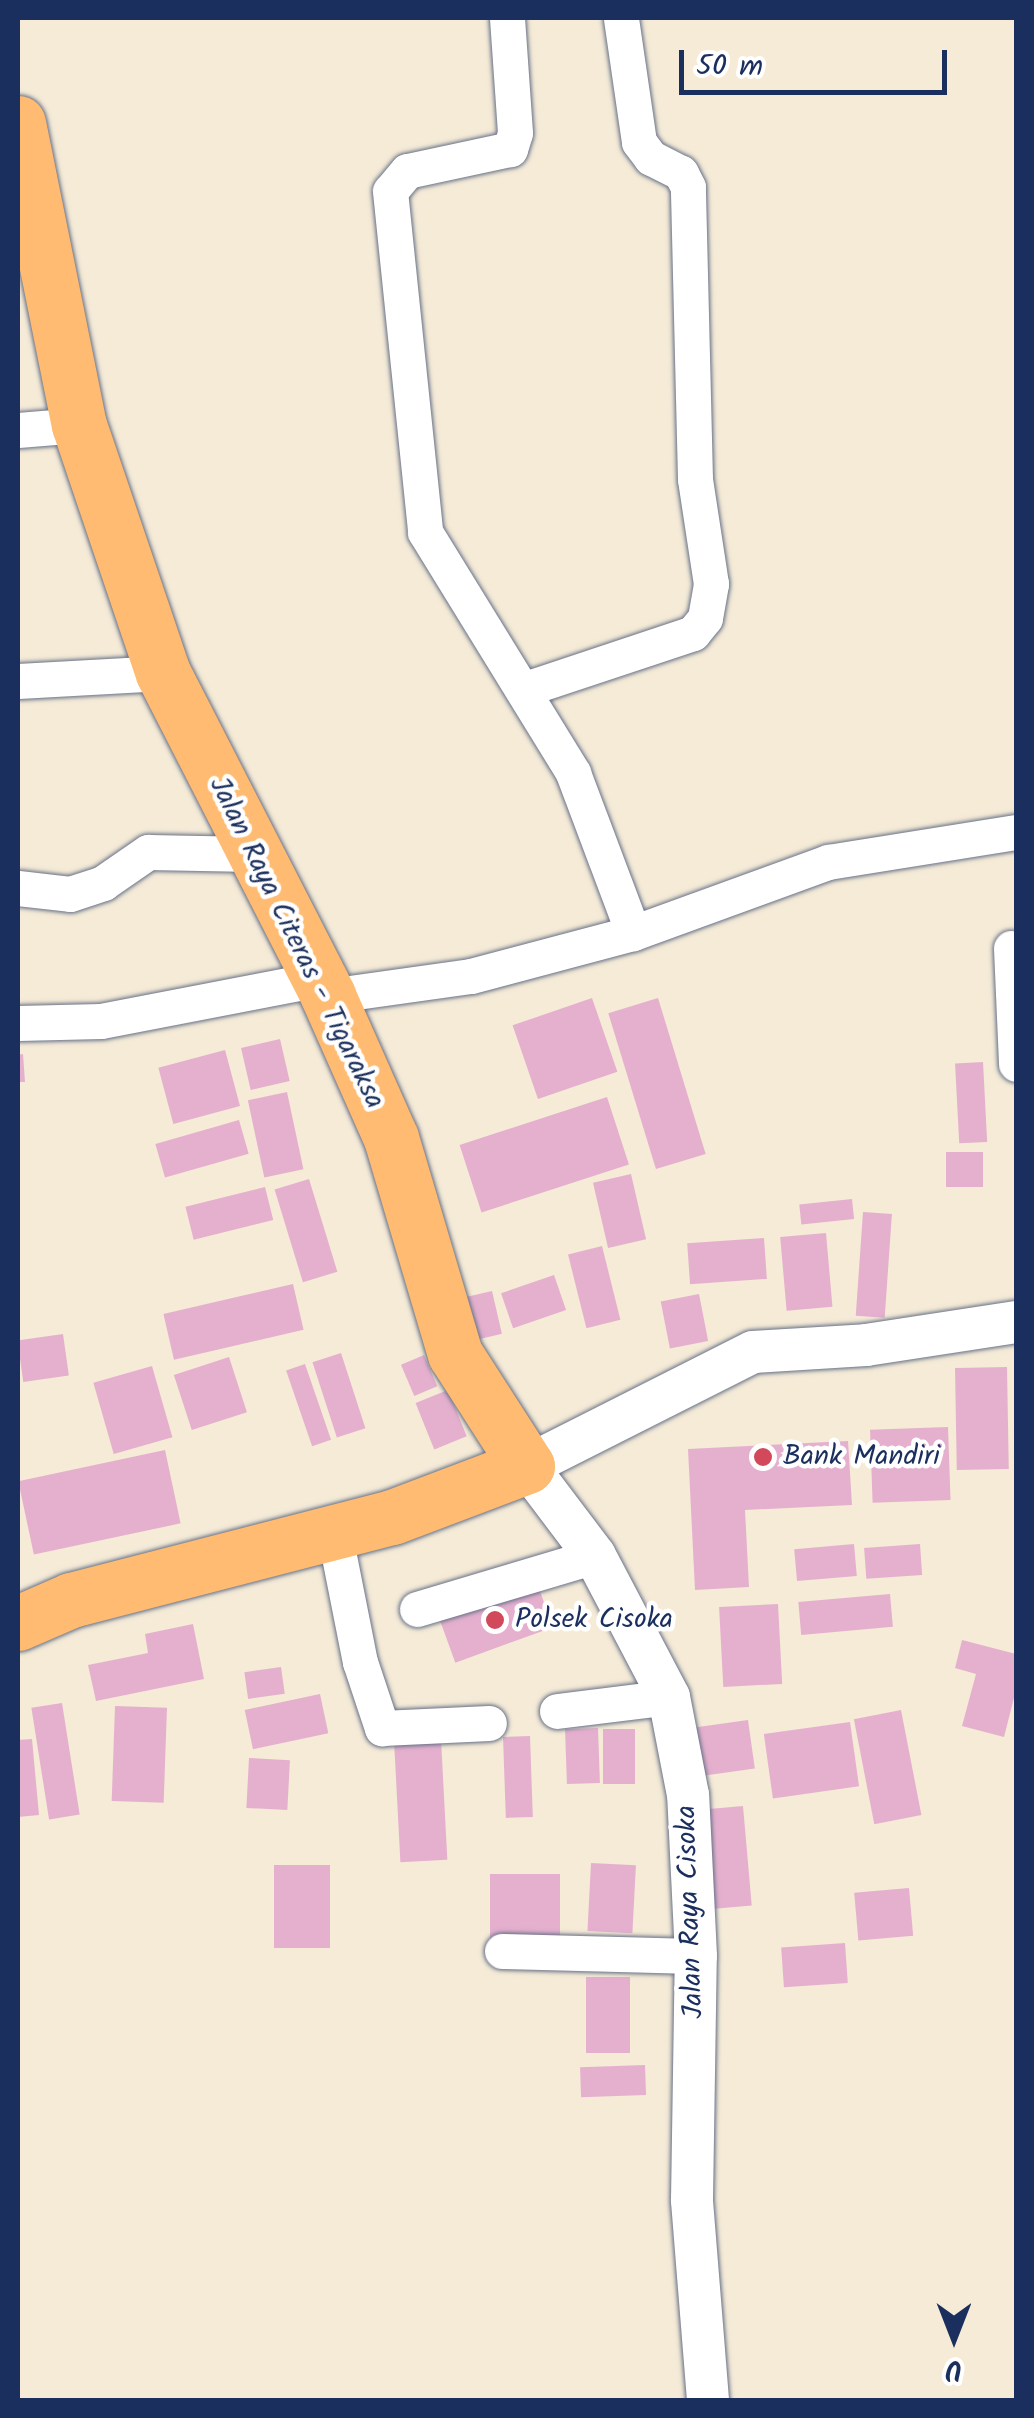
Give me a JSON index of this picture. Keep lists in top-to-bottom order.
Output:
{
  "streets": {
    "main road": ["Jalan Raya Citeras - Tigaraksa"],
    "street": ["Jalan Raya Cisoka"]
  },
  "crossings": [
    ["Jalan Raya Citeras - Tigaraksa", "Jalan Raya Cisoka"]
  ],
  "places": ["Bank Mandiri", "Polsek Cisoka"],
  "scale_bar": "50 m",
  "north": "bottom"
}
